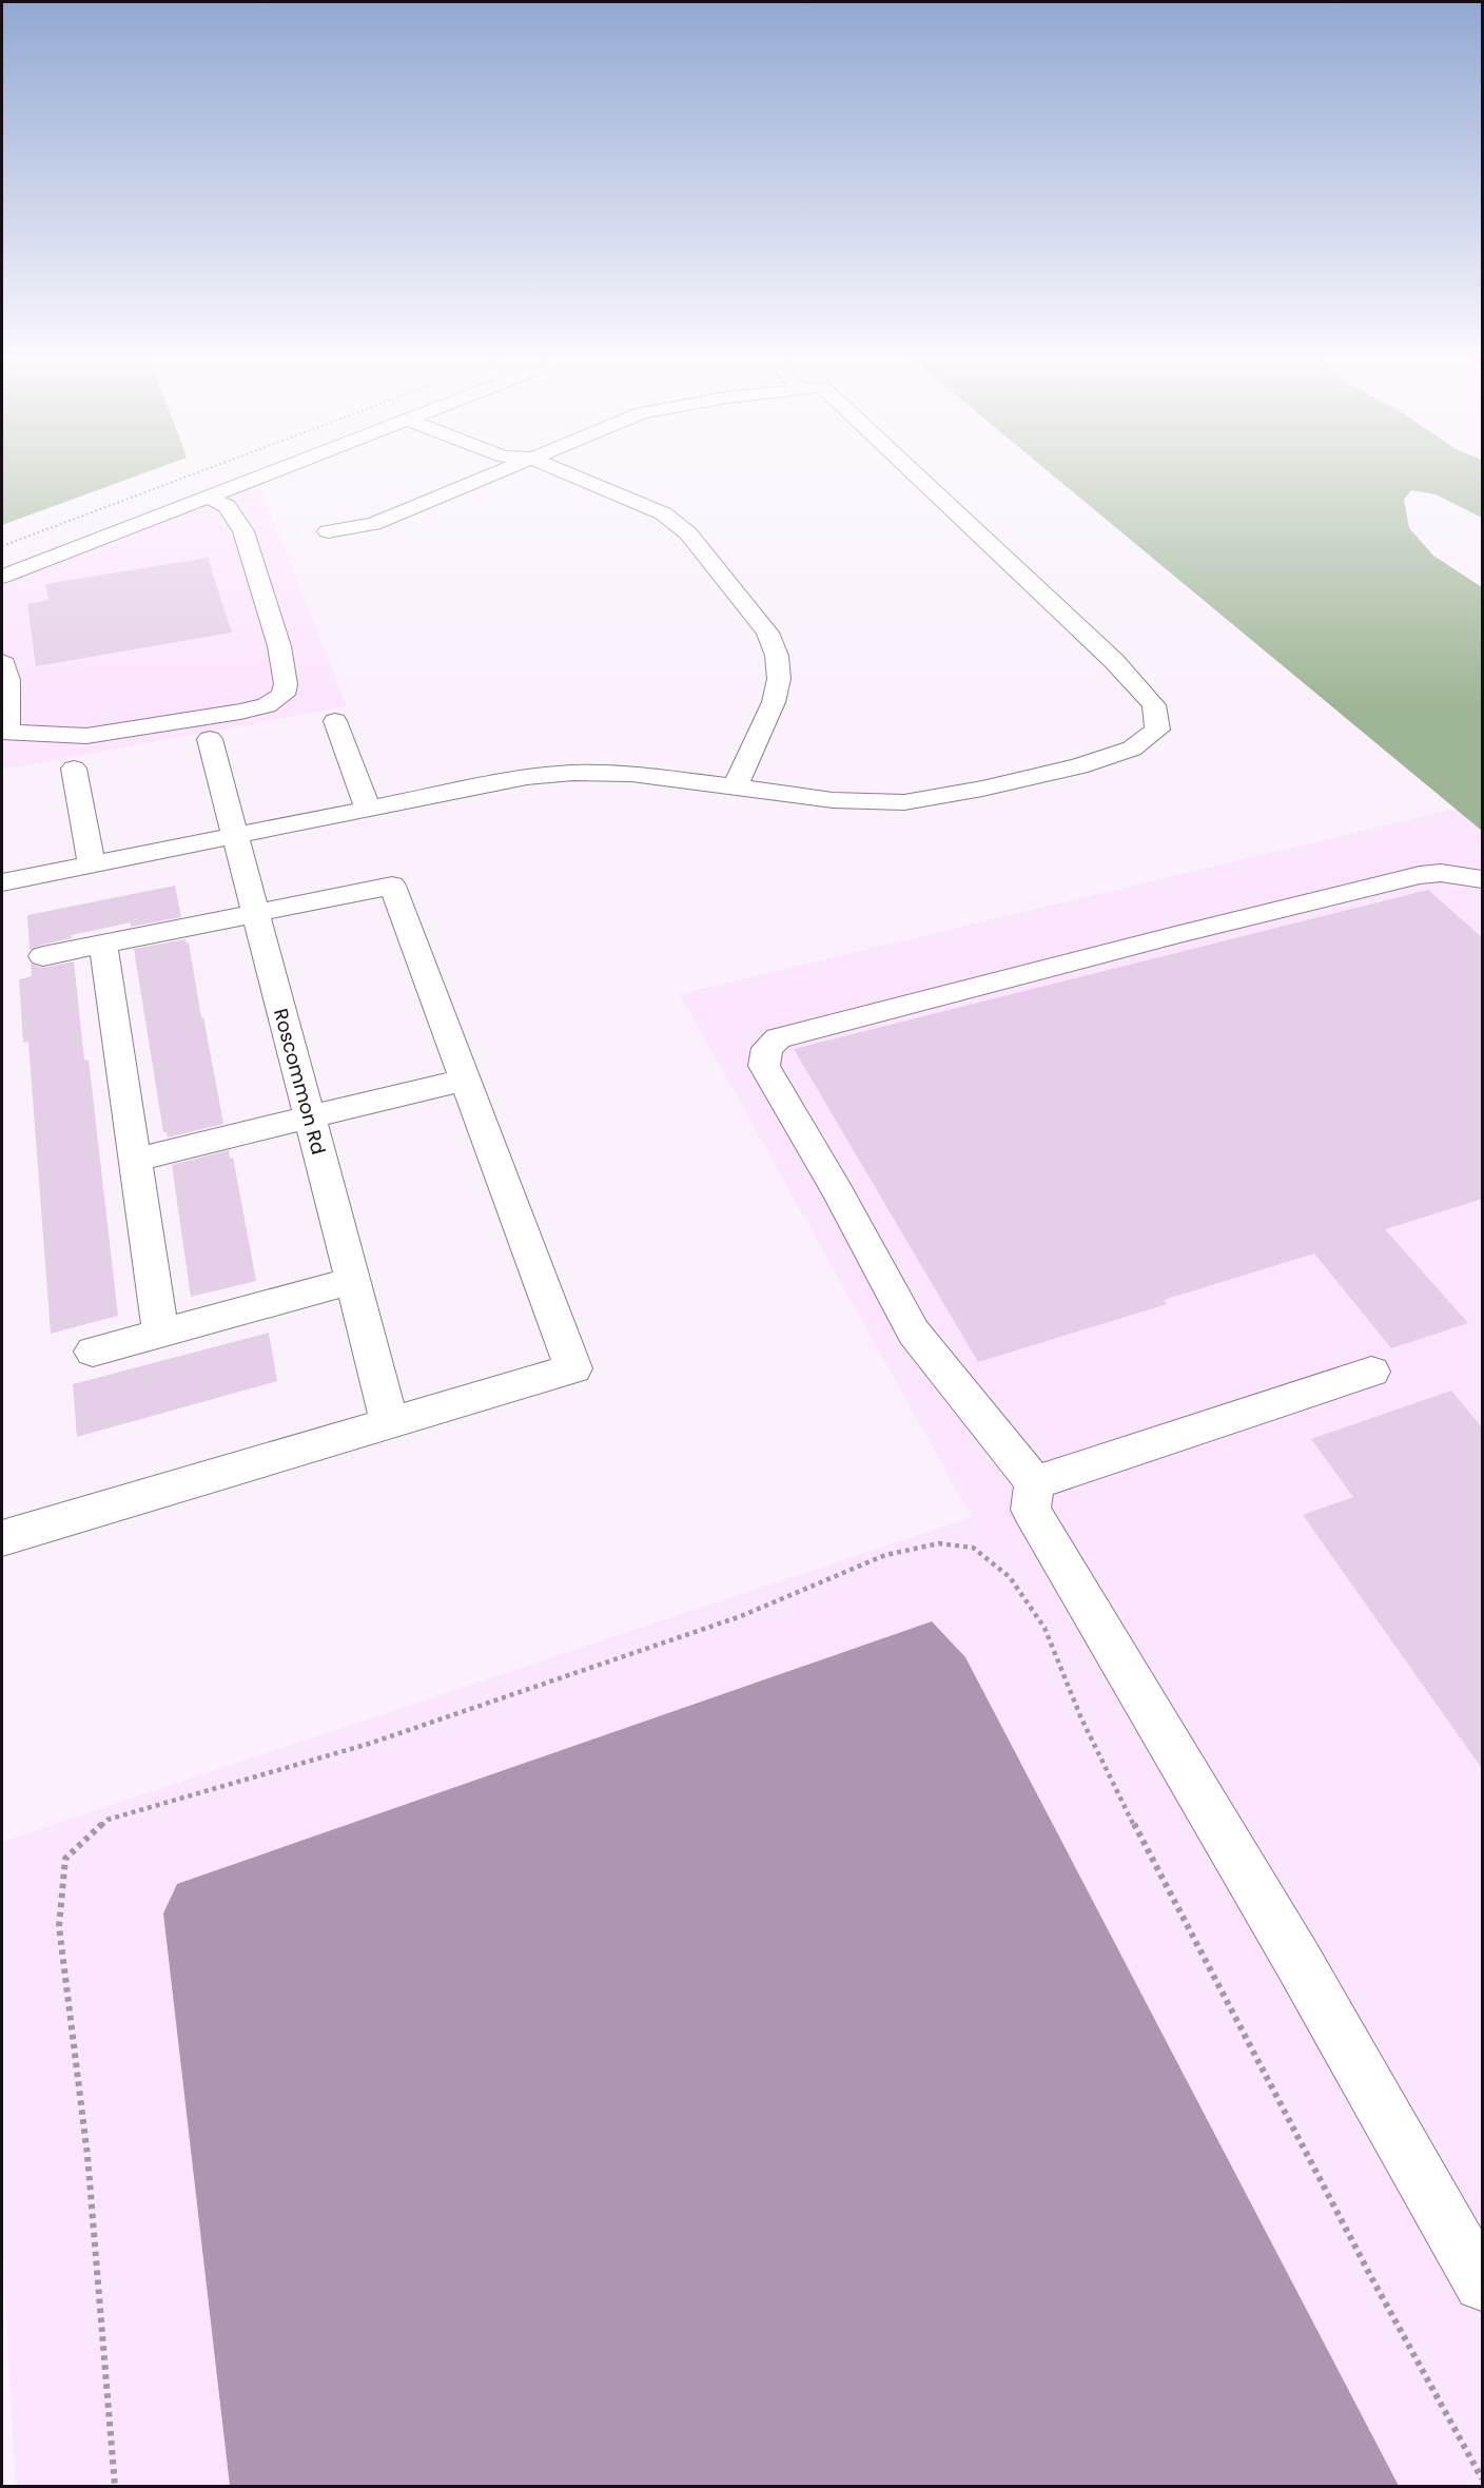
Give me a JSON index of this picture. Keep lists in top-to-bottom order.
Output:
{
  "streets": {
    "street": ["Roscommon Rd"]
  }
}
